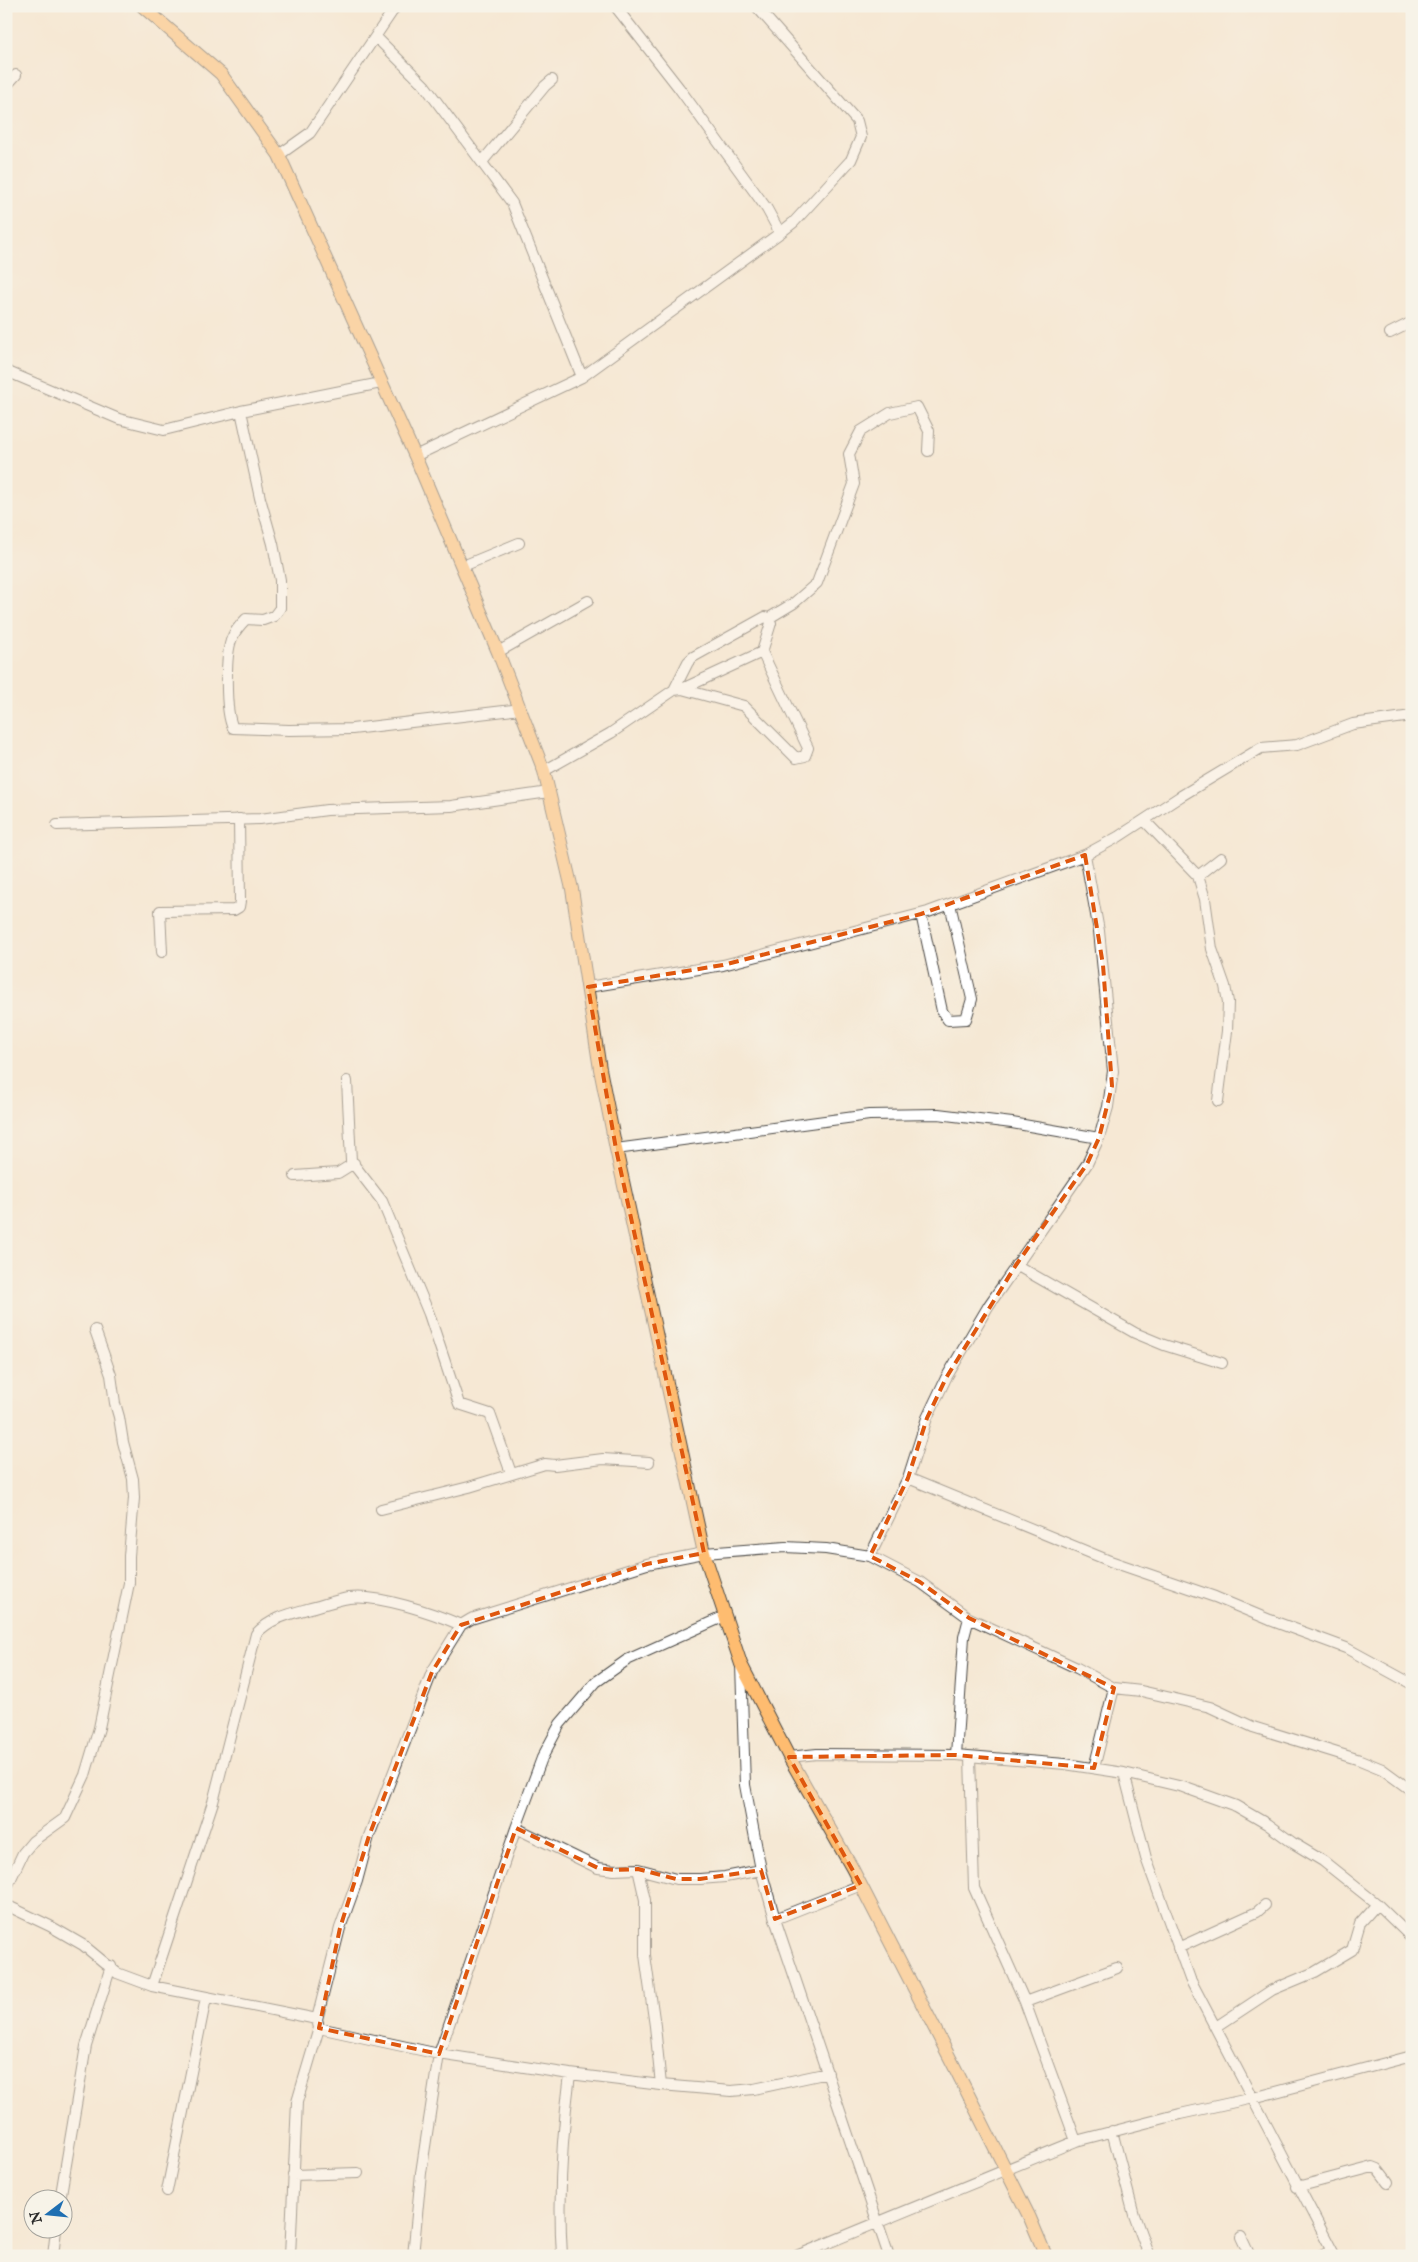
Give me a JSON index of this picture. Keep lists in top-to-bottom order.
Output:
{
  "north": "left"
}
